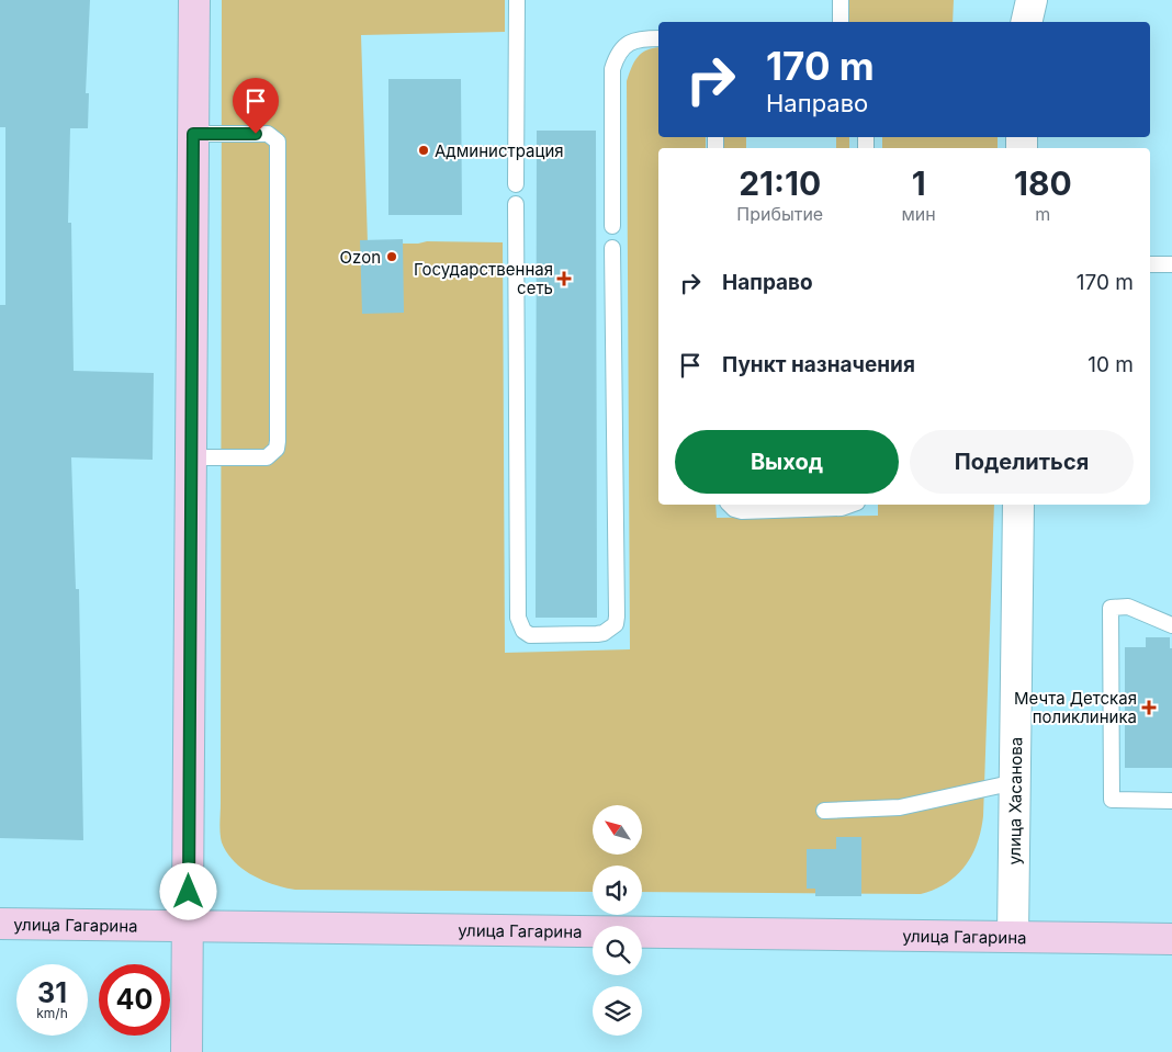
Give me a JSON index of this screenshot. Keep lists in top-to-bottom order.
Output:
{
  "streets": {
    "street": ["улица Хасанова", "улица Гагарина"]
  },
  "crossings": [
    ["улица Хасанова", "улица Гагарина"]
  ],
  "places": {
    "other": ["Администрация", "Ozon"],
    "health": ["Государственная сеть", "Мечта Детская поликлиника"]
  },
  "north": "top left",
  "page": {
    "turn": ["170 m", "Направо"],
    "eta": [
      "21:10",
      "Прибытие",
      "1",
      "мин",
      "180",
      "m"
    ],
    "list": [
      {
        "name": "Направо",
        "value": "170 m"
      },
      {
        "name": "Пункт назначения",
        "value": "10 m"
      }
    ],
    "buttons": ["Выход", "Поделиться"],
    "speed": "31 km/h",
    "limit": "40"
  }
}
